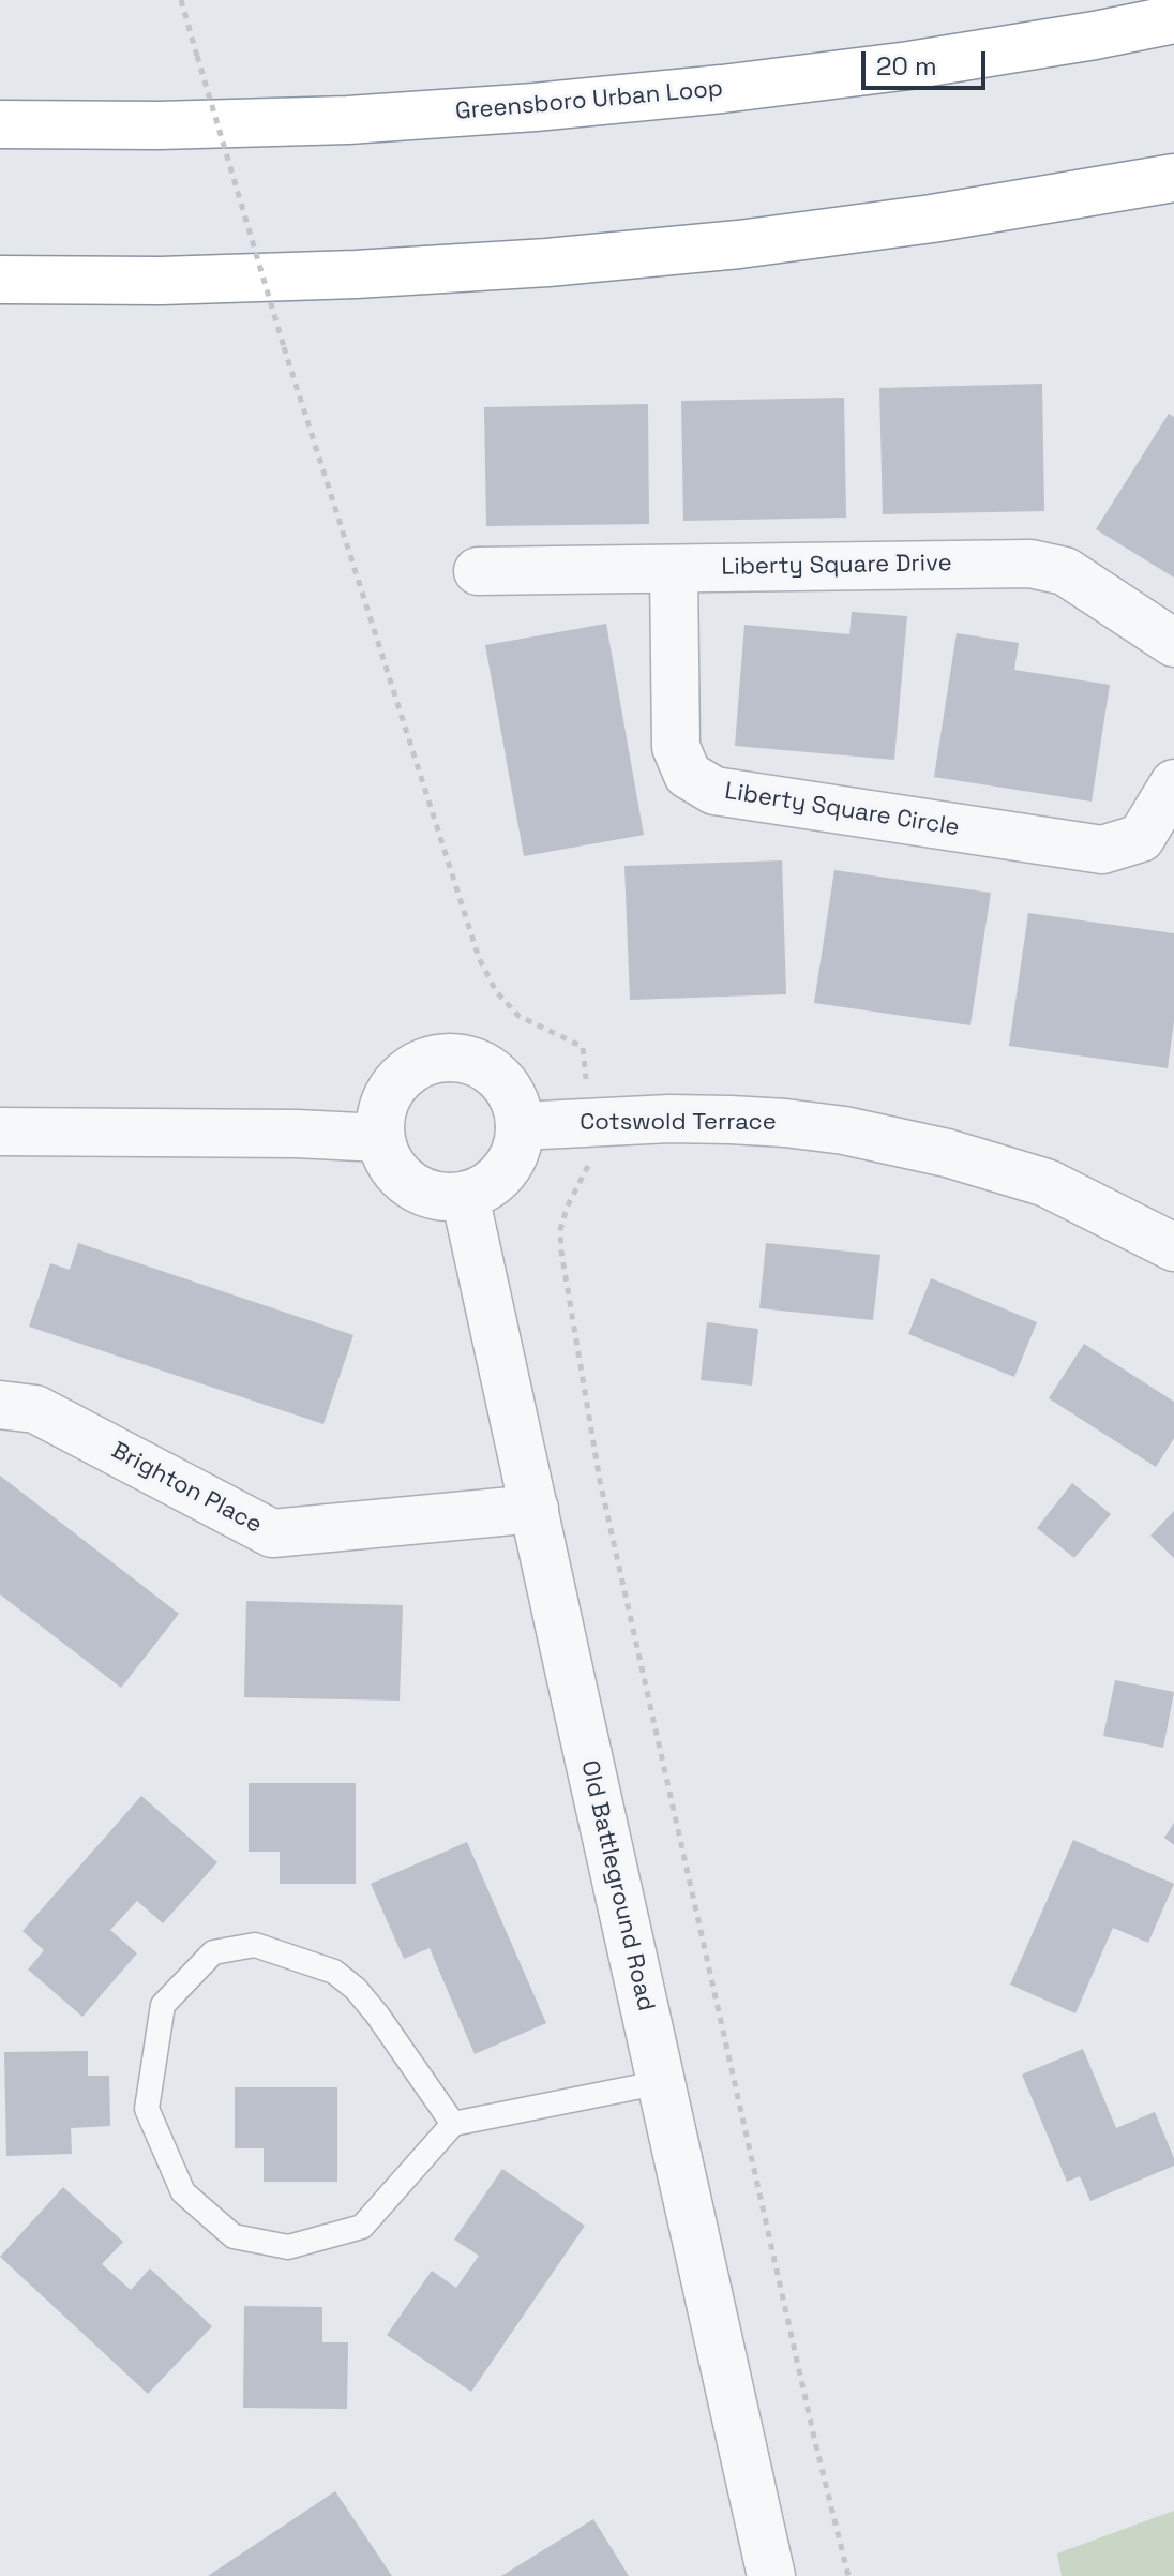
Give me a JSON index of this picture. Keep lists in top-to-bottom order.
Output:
{
  "streets": {
    "highway": ["Greensboro Urban Loop"],
    "street": [
      "Liberty Square Drive",
      "Liberty Square Circle",
      "Cotswold Terrace",
      "Brighton Place",
      "Old Battleground Road"
    ]
  },
  "crossings": [
    ["Liberty Square Drive", "Liberty Square Circle"],
    ["Cotswold Terrace", "Old Battleground Road"],
    ["Brighton Place", "Old Battleground Road"]
  ],
  "scale_bar": "20 m"
}
